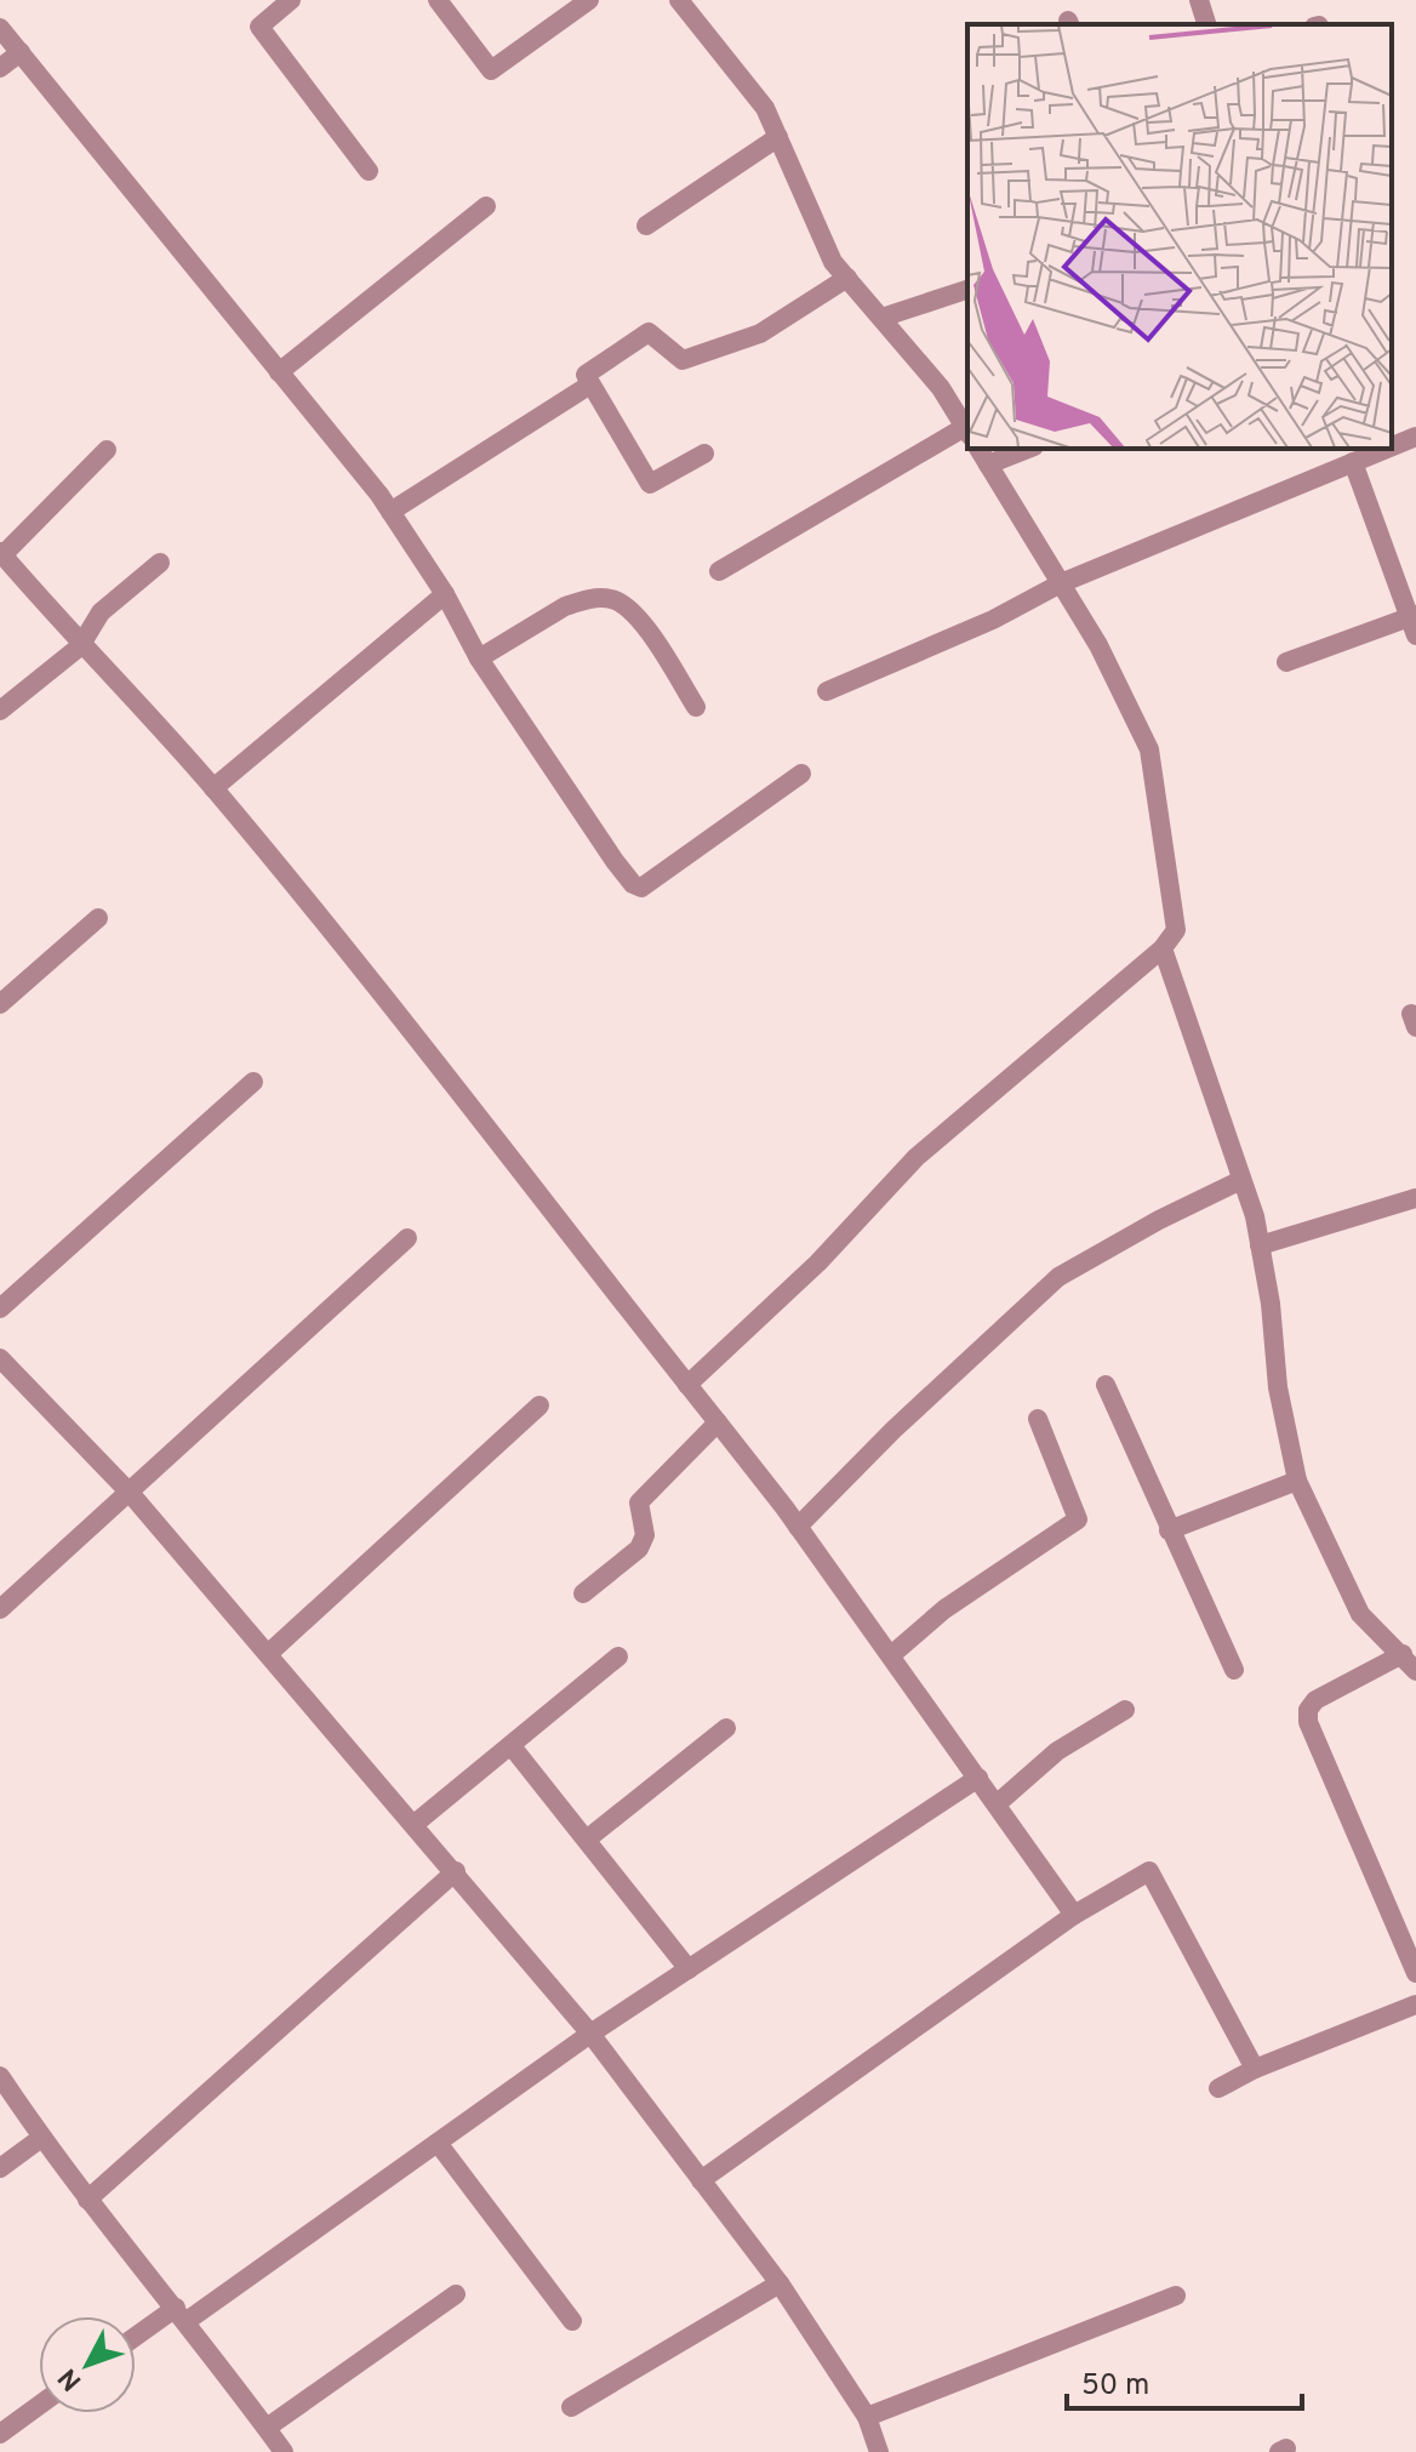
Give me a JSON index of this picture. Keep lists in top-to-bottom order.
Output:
{
  "scale_bar": "50 m",
  "north": "bottom left"
}
